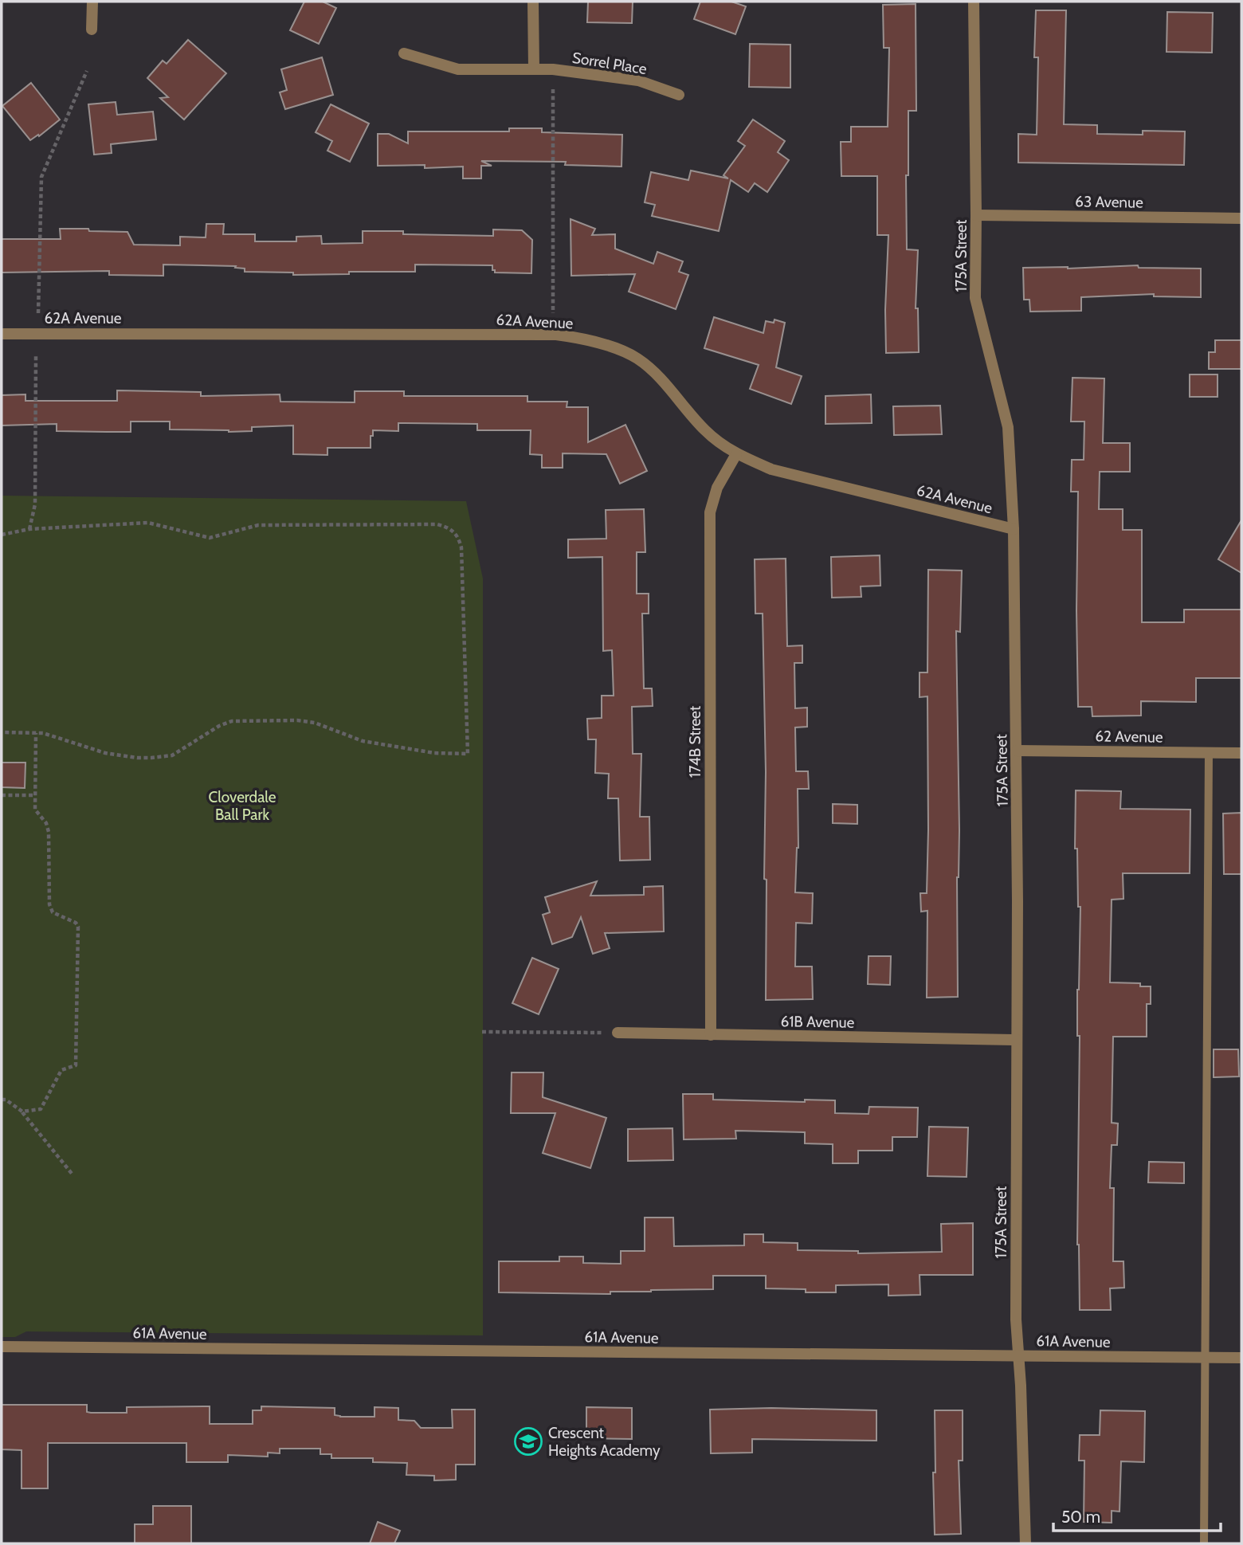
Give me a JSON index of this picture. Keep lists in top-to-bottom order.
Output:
{
  "streets": {
    "street": [
      "Sorrel Place",
      "63 Avenue",
      "175A Street",
      "62A Avenue",
      "62 Avenue",
      "174B Street",
      "61B Avenue",
      "61A Avenue"
    ]
  },
  "crossings": [
    ["63 Avenue", "175A Street"],
    ["175A Street", "62A Avenue"],
    ["175A Street", "62 Avenue"],
    ["175A Street", "61B Avenue"],
    ["175A Street", "61A Avenue"],
    ["62A Avenue", "174B Street"],
    ["174B Street", "61B Avenue"]
  ],
  "parks": ["Cloverdale Ball Park"],
  "places": {
    "school or university": ["Crescent Heights Academy"]
  },
  "scale_bar": "50 m"
}
